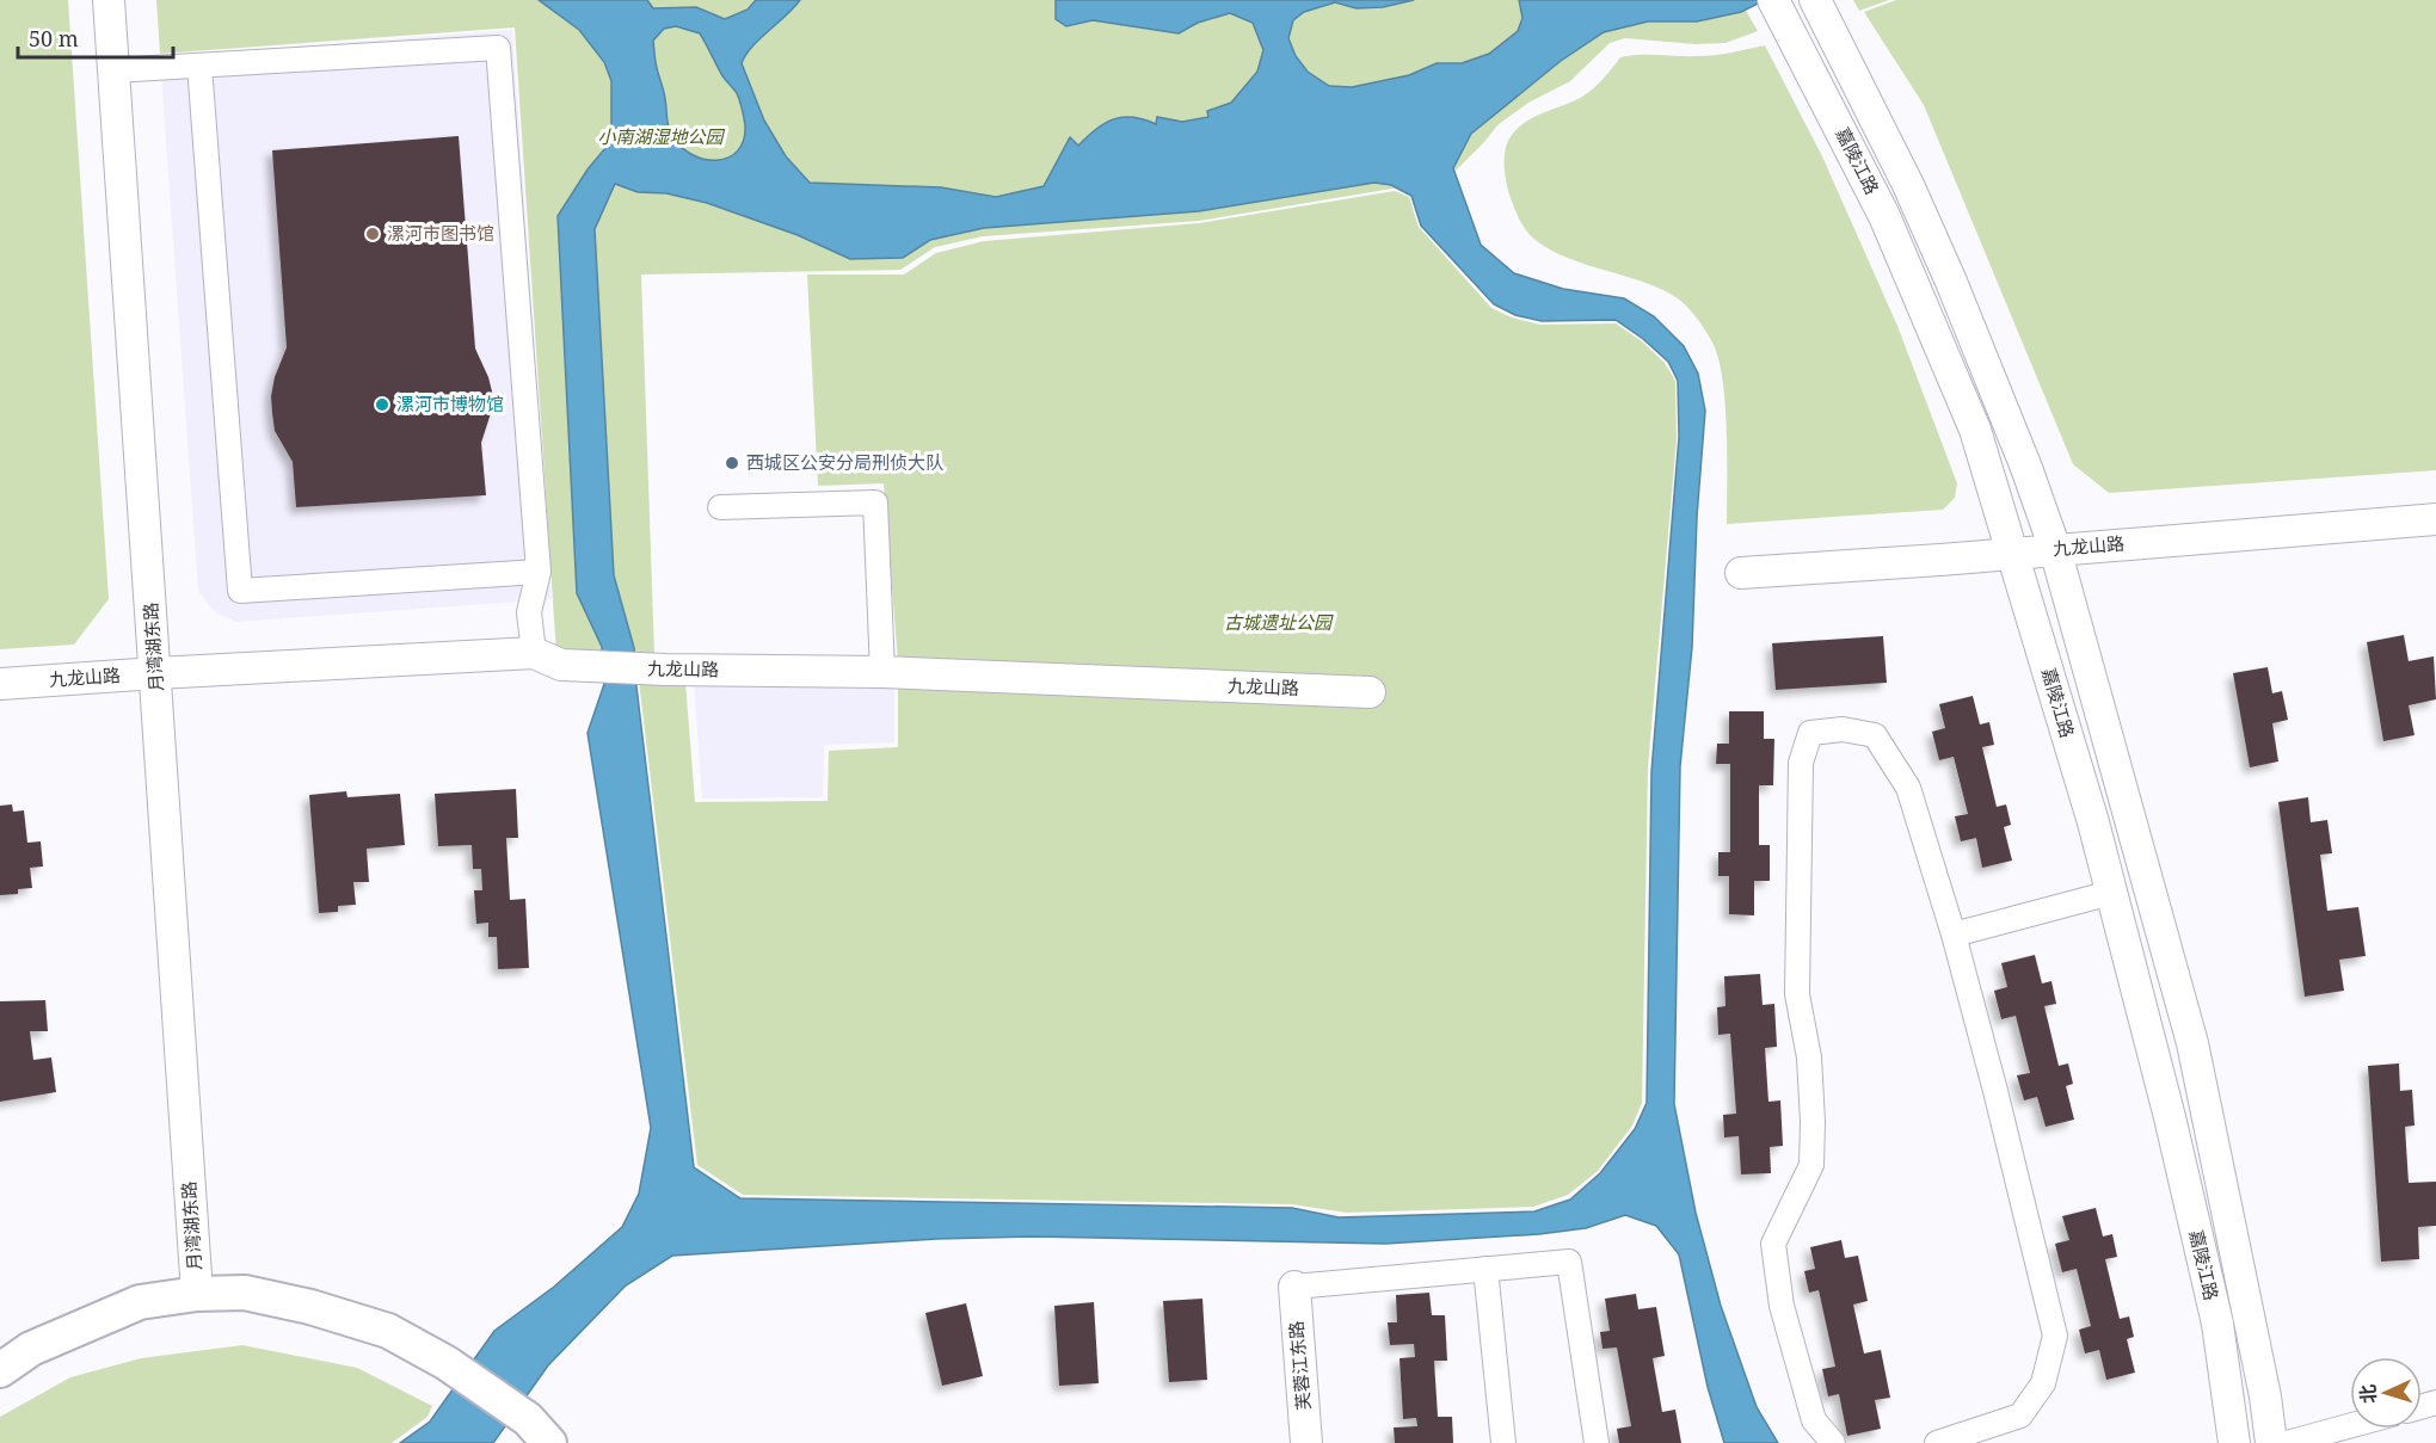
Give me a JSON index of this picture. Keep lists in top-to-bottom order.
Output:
{
  "streets": {
    "main road": ["月湾湖东路"],
    "street": ["嘉陵江路", "九龙山路", "芙蓉江东路"]
  },
  "crossings": [
    ["嘉陵江路", "九龙山路"],
    ["九龙山路", "月湾湖东路"]
  ],
  "parks": ["小南湖湿地公园", "古城遗址公园"],
  "places": ["漯河市图书馆", "漯河市博物馆", "西城区公安分局刑侦大队"],
  "scale_bar": "50 m",
  "north": "left"
}
